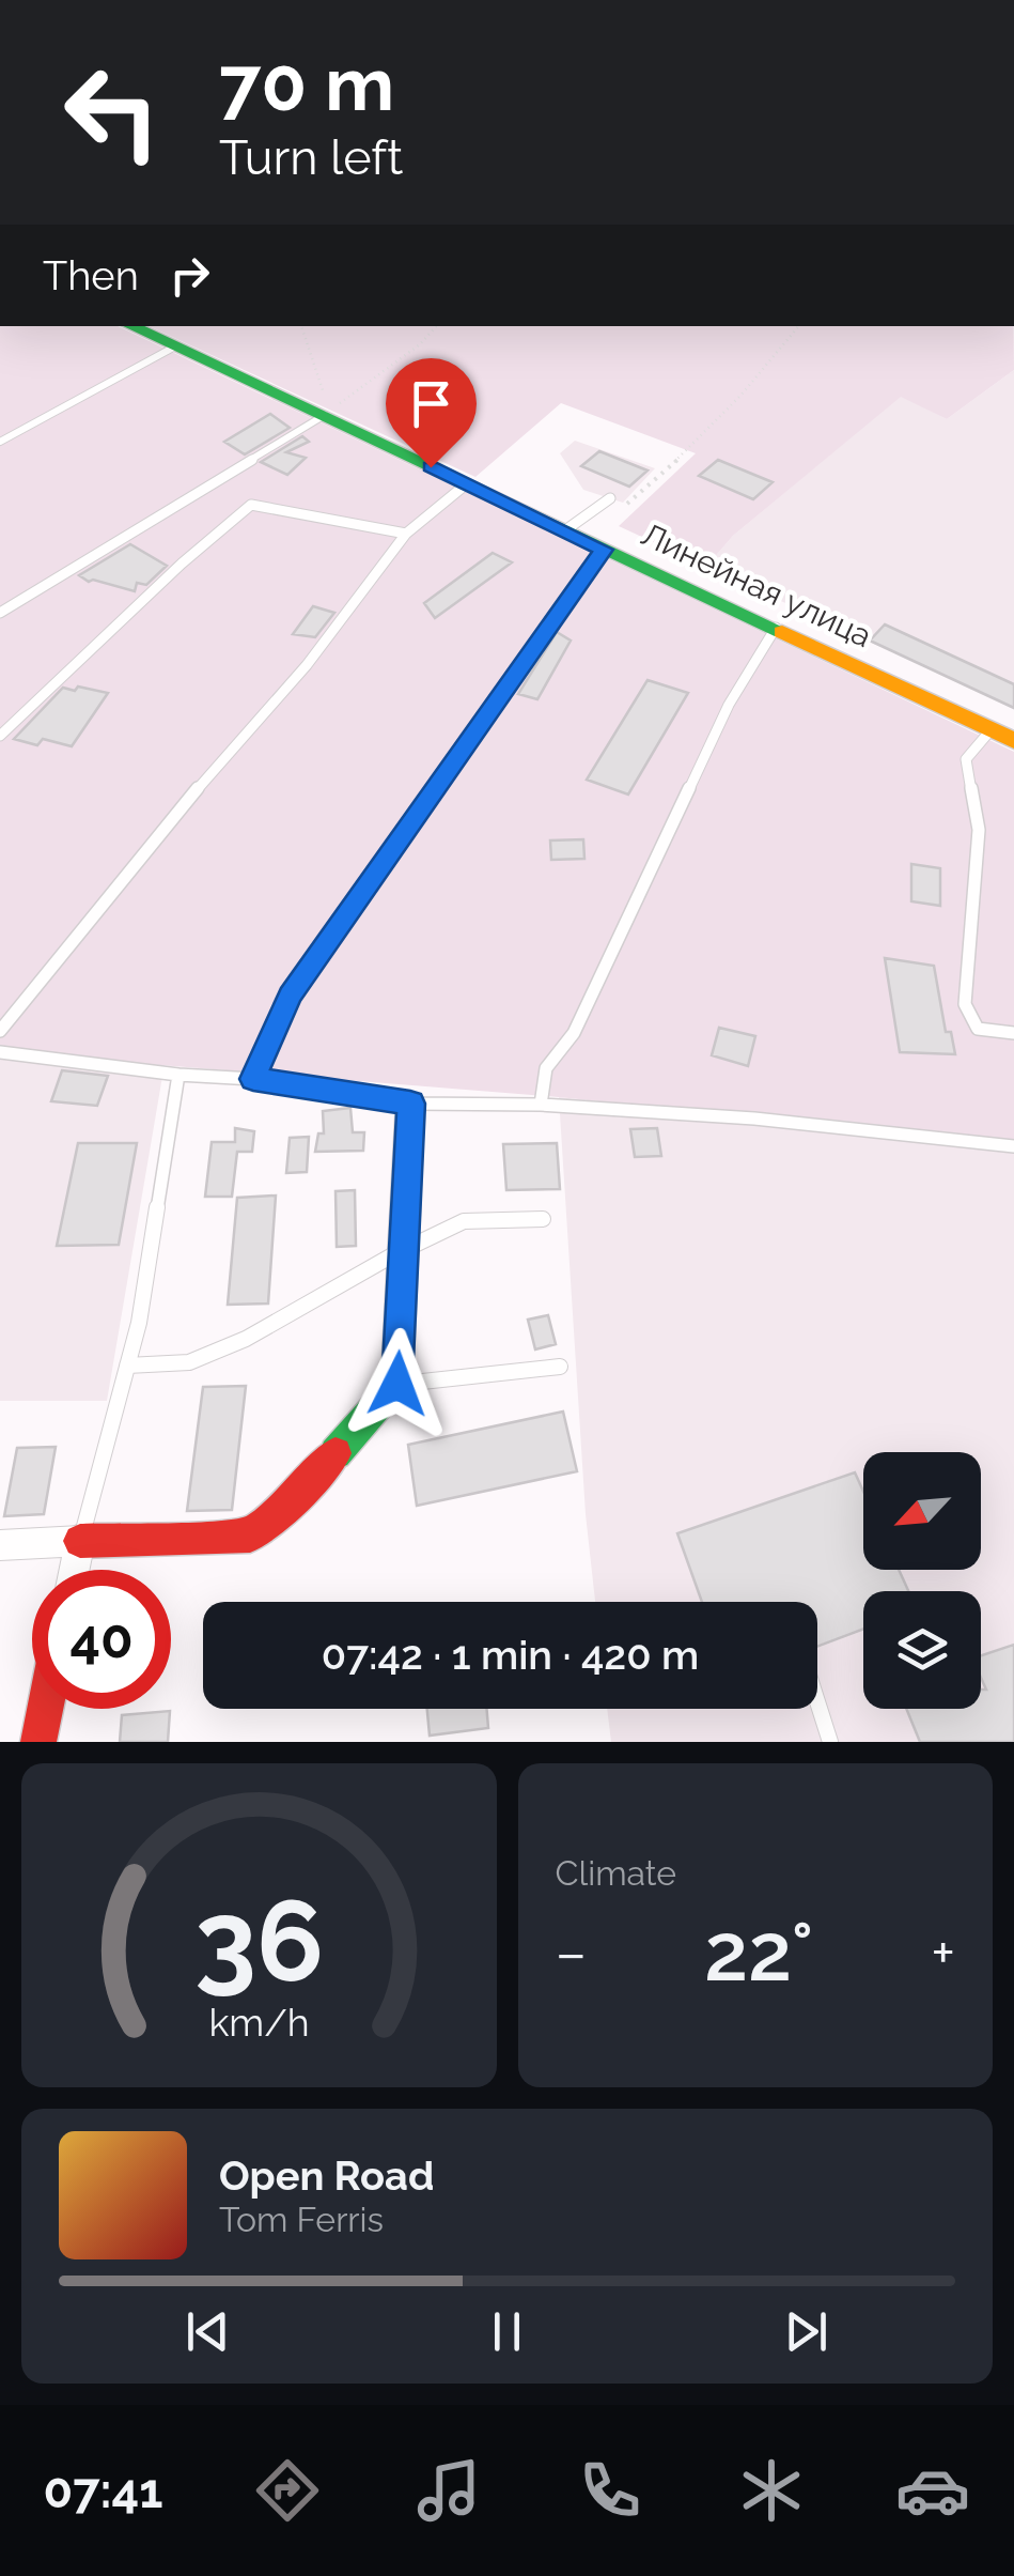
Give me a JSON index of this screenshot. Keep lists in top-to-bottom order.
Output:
{
  "streets": {
    "street": ["Линейная улица"]
  },
  "north": "bottom left",
  "page": {
    "turn": ["70 m", "Turn left"],
    "then": "Then",
    "limit": "40",
    "trip": "07:42 · 1 min · 420 m",
    "tile": "Climate",
    "heat": ["−", "22°", "+"],
    "song": ["Open Road", "Tom Ferris"],
    "tabs": "07:41",
    "gauge": ["36", "km/h"]
  }
}
